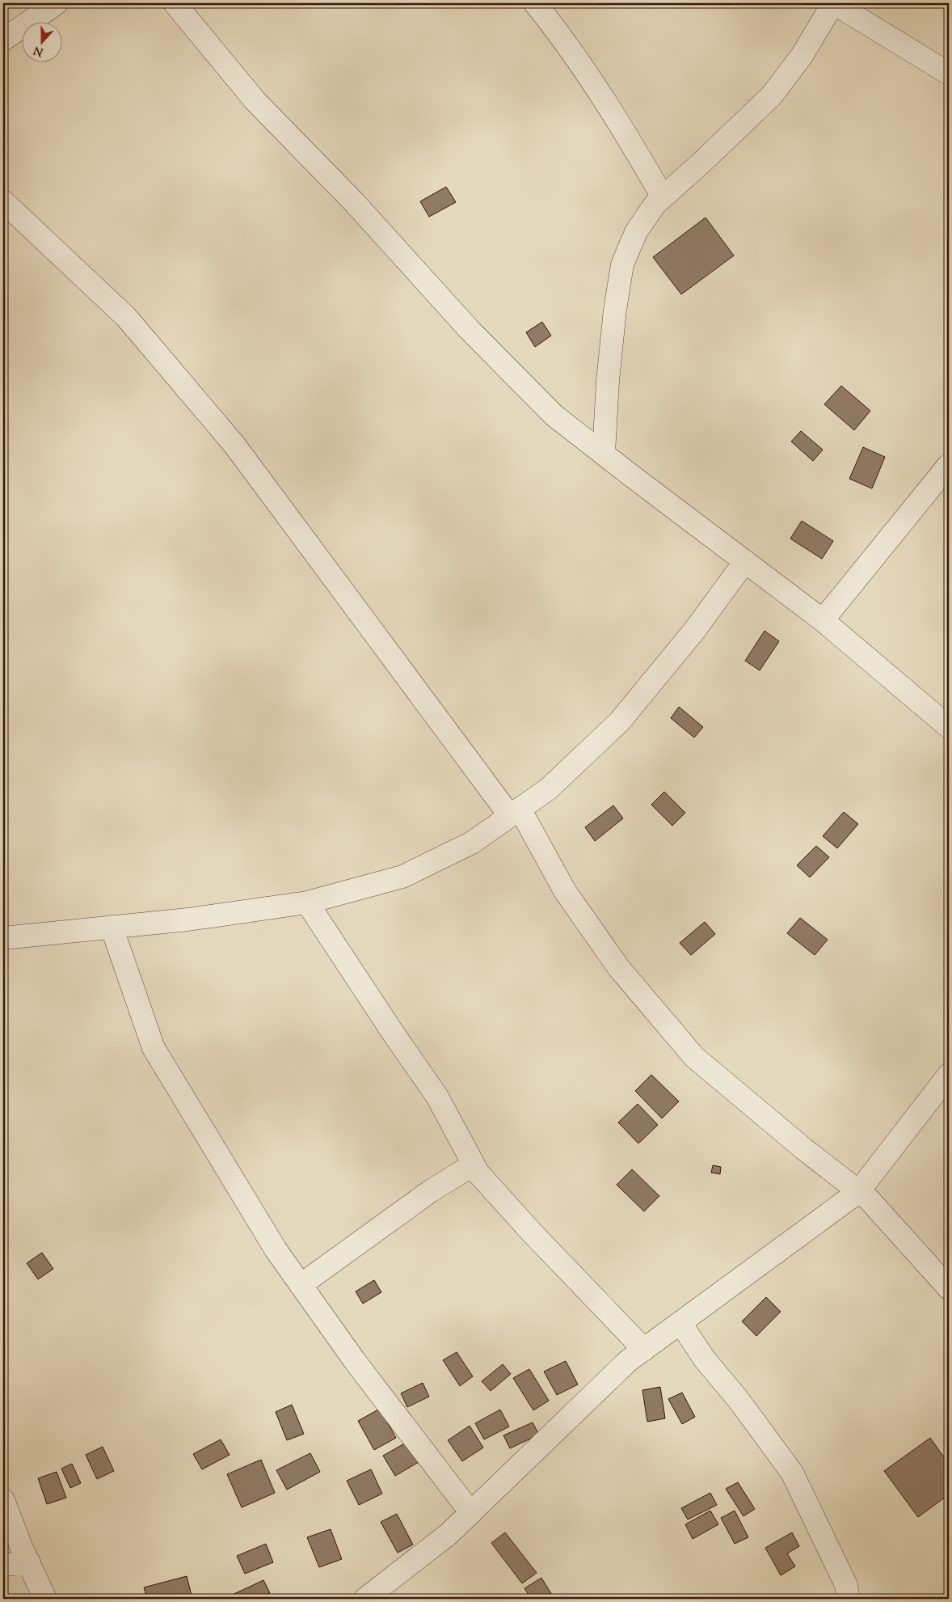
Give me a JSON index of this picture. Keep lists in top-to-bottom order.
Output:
{
  "north": "bottom"
}
